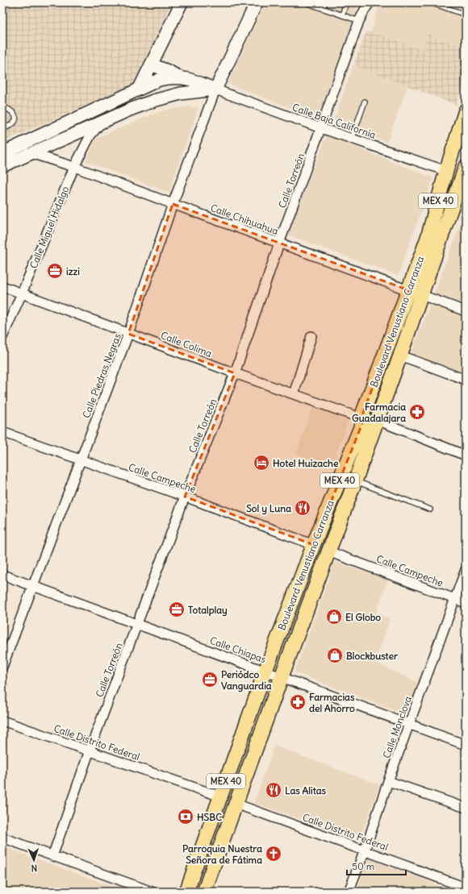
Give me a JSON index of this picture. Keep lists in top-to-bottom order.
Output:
{
  "streets": {
    "main road": ["MEX 40", "Boulevard Venustiano Carranza"],
    "street": [
      "Calle Baja California",
      "Calle Torreón",
      "Calle Chihuahua",
      "Calle Miguel Hidalgo",
      "Calle Colima",
      "Calle Piedras Negras",
      "Calle Campeche",
      "Calle Chiapas",
      "Calle Monclova",
      "Calle Distrito Federal"
    ]
  },
  "crossings": [
    ["Calle Baja California", "Calle Torreón"],
    ["Calle Baja California", "Boulevard Venustiano Carranza"],
    ["Calle Baja California", "Calle Piedras Negras"],
    ["Calle Torreón", "Calle Chihuahua"],
    ["Calle Torreón", "Calle Colima"],
    ["Calle Torreón", "Calle Campeche"],
    ["Calle Torreón", "Calle Chiapas"],
    ["Calle Torreón", "Calle Distrito Federal"],
    ["Calle Chihuahua", "Calle Miguel Hidalgo"],
    ["Calle Chihuahua", "Boulevard Venustiano Carranza"],
    ["Calle Chihuahua", "Calle Piedras Negras"],
    ["Calle Miguel Hidalgo", "Calle Colima"],
    ["Boulevard Venustiano Carranza", "Calle Colima"],
    ["Boulevard Venustiano Carranza", "Calle Campeche"],
    ["Boulevard Venustiano Carranza", "Calle Chiapas"],
    ["Boulevard Venustiano Carranza", "Calle Distrito Federal"],
    ["Calle Colima", "Calle Piedras Negras"],
    ["Calle Piedras Negras", "Calle Campeche"],
    ["Calle Piedras Negras", "Calle Chiapas"],
    ["Calle Campeche", "Calle Monclova"],
    ["Calle Chiapas", "Calle Monclova"],
    ["Calle Monclova", "Calle Distrito Federal"]
  ],
  "places": {
    "office": ["izzi", "Totalplay", "Periódco Vanguardia"],
    "pharmacy": ["Farmacia Guadalajara", "Farmacias del Ahorro"],
    "hotel": ["Hotel Huizache"],
    "restaurant": ["Sol y Luna", "Las Alitas"],
    "shop": ["El Globo", "Blockbuster"],
    "bank": ["HSBC"],
    "church": ["Parroquia Nuestra Señora de Fátima"]
  },
  "scale_bar": "50 m",
  "north": "bottom"
}
